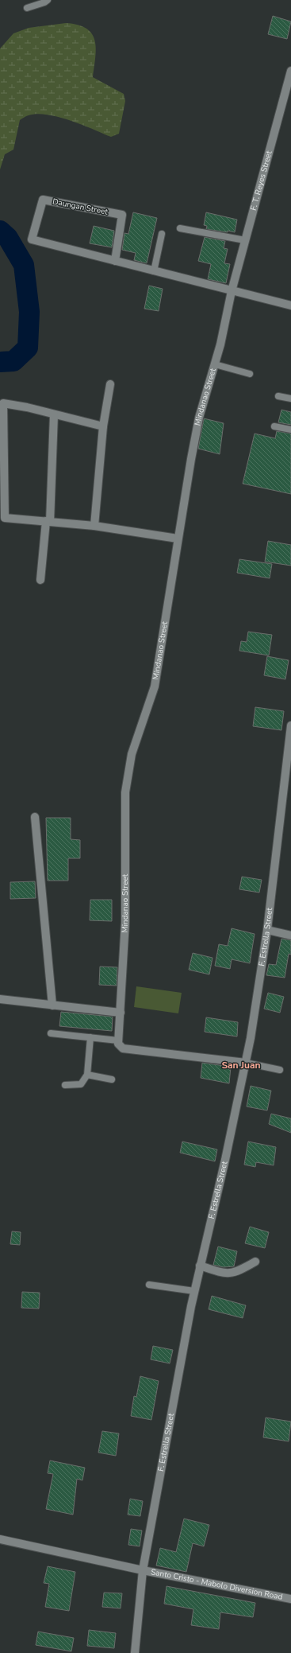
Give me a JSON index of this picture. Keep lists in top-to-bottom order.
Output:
{
  "streets": {
    "street": [
      "F. T. Reyes Street",
      "Daungan Street",
      "Mindanao Street",
      "F. Estrella Street",
      "Santo Cristo - Mabolo Diversion Road"
    ]
  },
  "crossings": [
    ["F. T. Reyes Street", "Daungan Street"],
    ["F. T. Reyes Street", "Mindanao Street"],
    ["Daungan Street", "Mindanao Street"],
    ["F. Estrella Street", "Santo Cristo - Mabolo Diversion Road"]
  ],
  "districts": ["San Juan"]
}
